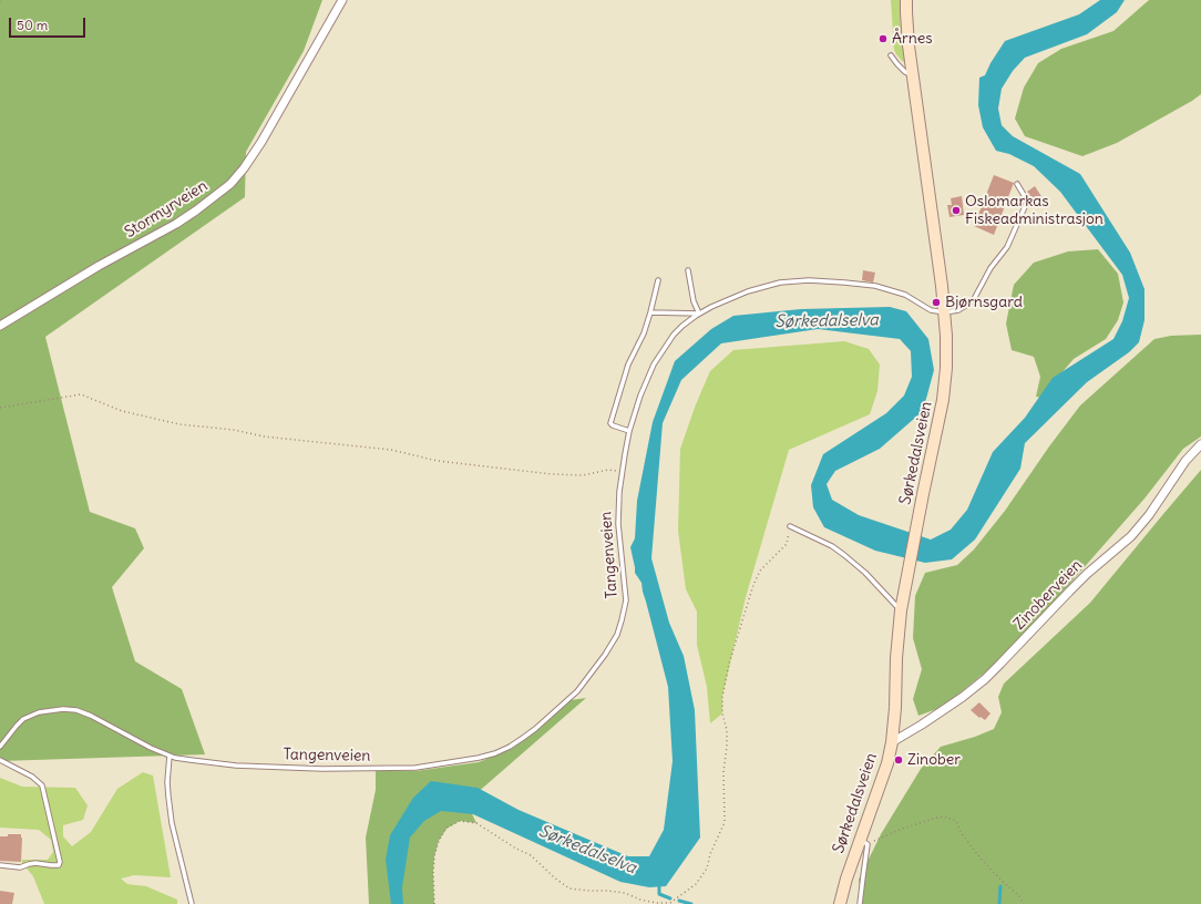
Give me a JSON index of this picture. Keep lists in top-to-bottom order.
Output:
{
  "streets": {
    "street": ["Stormyrveien", "Sørkedalsveien", "Zinoberveien"],
    "lane": ["Tangenveien"]
  },
  "crossings": [
    ["Sørkedalsveien", "Tangenveien"],
    ["Sørkedalsveien", "Zinoberveien"]
  ],
  "water": ["Sørkedalselva"],
  "places": [
    "Årnes",
    "Oslomarkas Fiskeadministrasjon",
    "Bjørnsgard",
    "Zinober"
  ],
  "scale_bar": "50 m"
}
